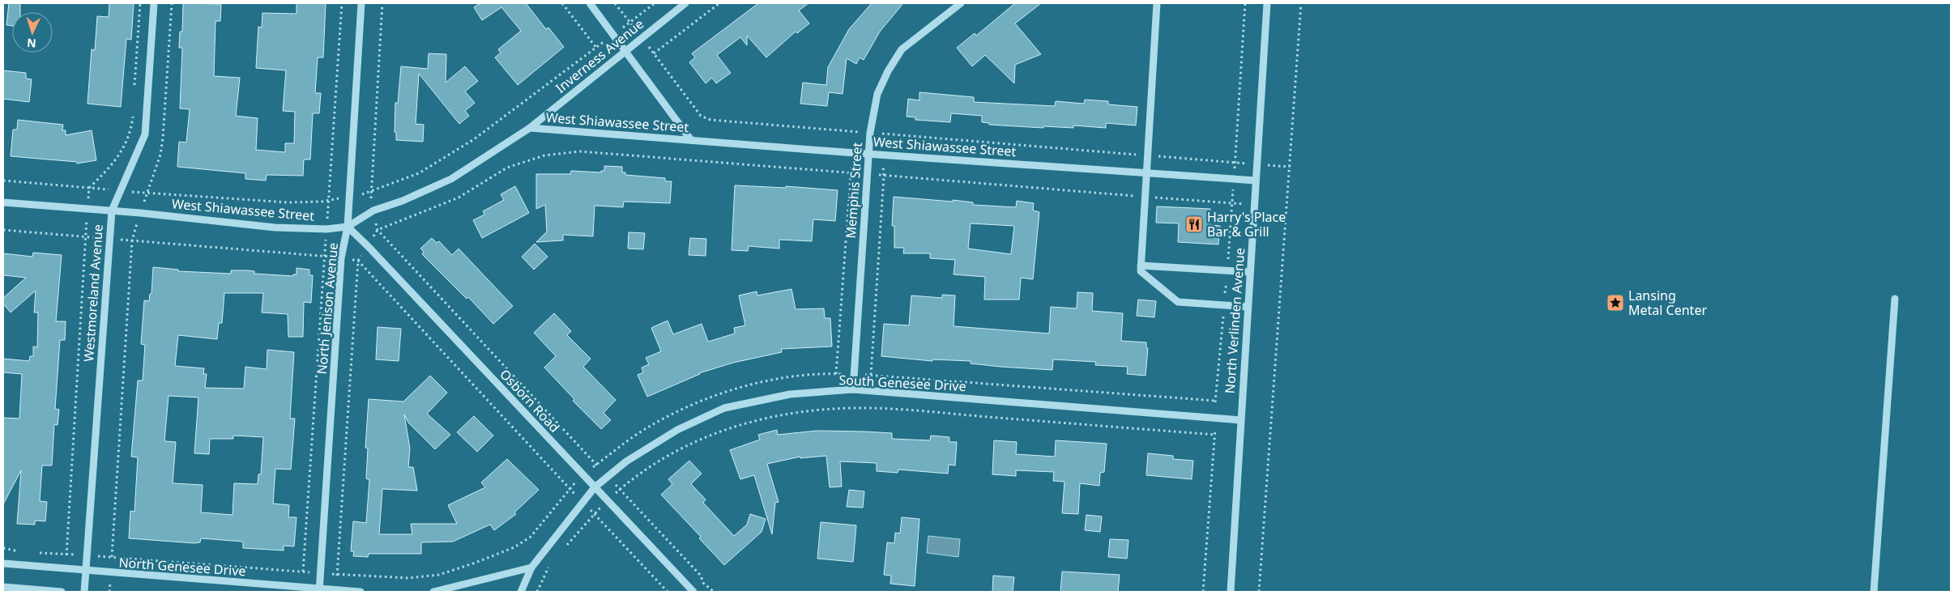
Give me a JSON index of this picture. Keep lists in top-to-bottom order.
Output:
{
  "streets": {
    "street": [
      "Inverness Avenue",
      "West Shiawassee Street",
      "Memphis Street",
      "Westmoreland Avenue",
      "North Jenison Avenue",
      "North Verlinden Avenue",
      "South Genesee Drive",
      "Osborn Road",
      "North Genesee Drive"
    ]
  },
  "crossings": [
    ["Inverness Avenue", "West Shiawassee Street"],
    ["West Shiawassee Street", "Memphis Street"],
    ["West Shiawassee Street", "Westmoreland Avenue"],
    ["West Shiawassee Street", "North Jenison Avenue"],
    ["West Shiawassee Street", "North Verlinden Avenue"],
    ["West Shiawassee Street", "Osborn Road"],
    ["Memphis Street", "South Genesee Drive"],
    ["Westmoreland Avenue", "North Genesee Drive"],
    ["North Jenison Avenue", "Osborn Road"],
    ["North Jenison Avenue", "North Genesee Drive"],
    ["North Verlinden Avenue", "South Genesee Drive"],
    ["South Genesee Drive", "Osborn Road"]
  ],
  "places": {
    "restaurant": ["Harry's Place Bar & Grill"],
    "place": ["Lansing Metal Center"]
  },
  "north": "bottom"
}
